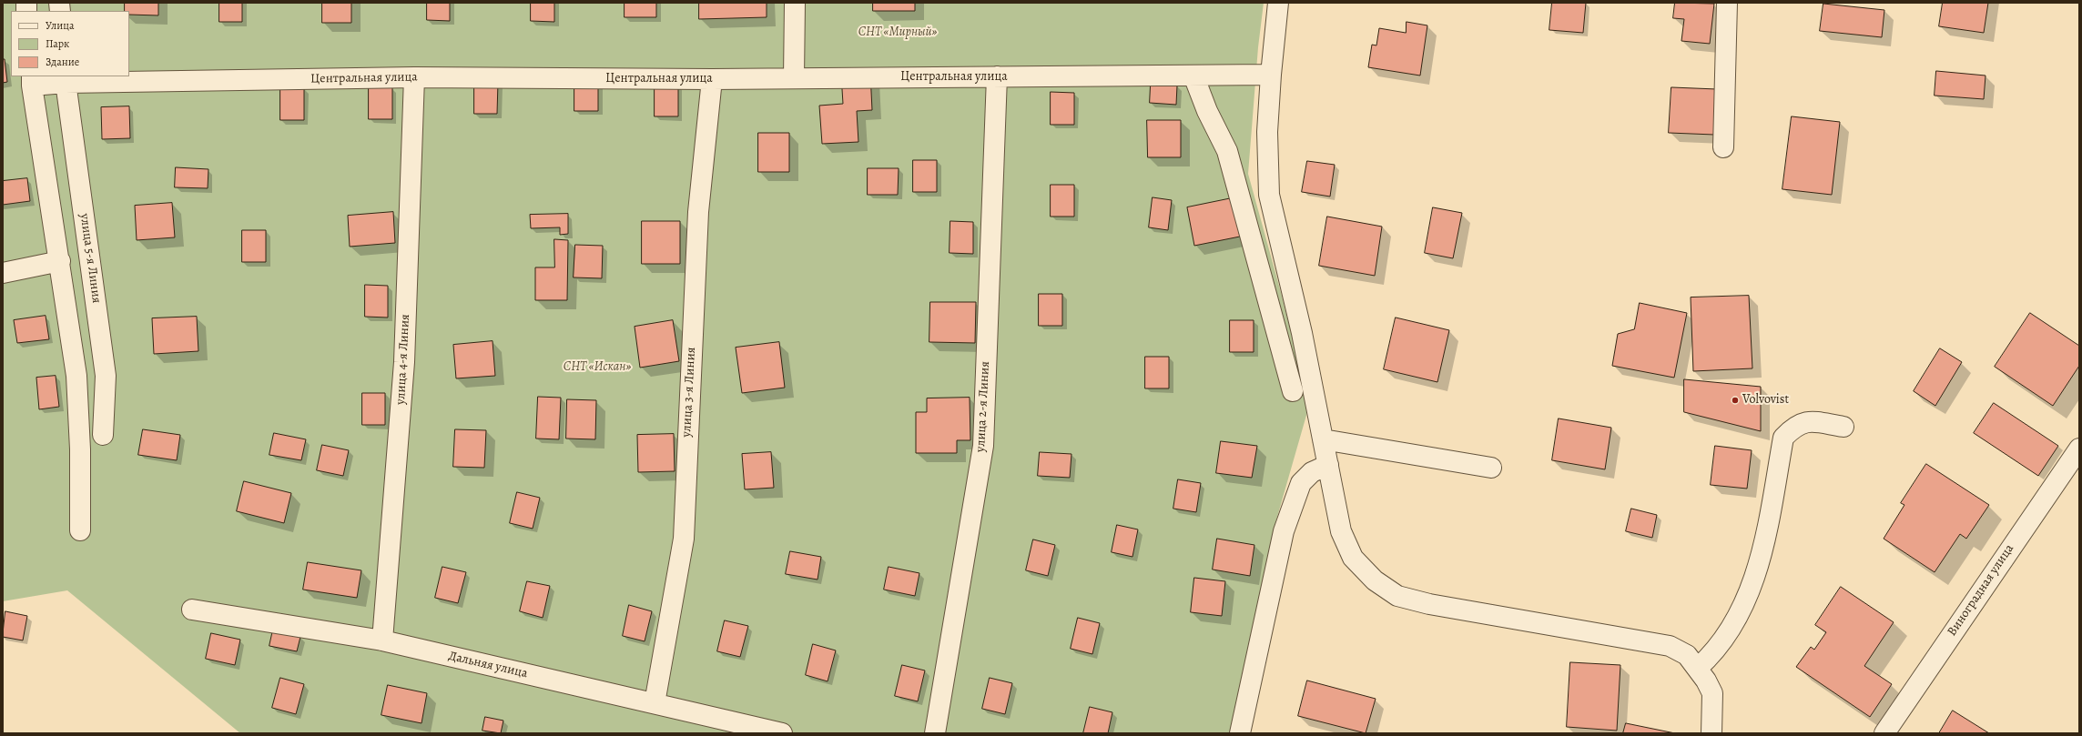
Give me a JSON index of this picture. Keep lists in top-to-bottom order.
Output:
{
  "streets": {
    "street": [
      "Центральная улица",
      "улица 5-я Линия",
      "улица 4-я Линия",
      "улица 3-я Линия",
      "улица 2-я Линия",
      "Виноградная улица",
      "Дальняя улица"
    ]
  },
  "crossings": [
    ["Центральная улица", "улица 5-я Линия"],
    ["Центральная улица", "улица 4-я Линия"],
    ["Центральная улица", "улица 3-я Линия"],
    ["Центральная улица", "улица 2-я Линия"],
    ["улица 4-я Линия", "Дальняя улица"],
    ["улица 3-я Линия", "Дальняя улица"]
  ],
  "parks": ["СНТ «Мирный»", "СНТ «Искан»"],
  "places": ["Volvovist"],
  "legend": ["Улица", "Парк", "Здание"]
}
